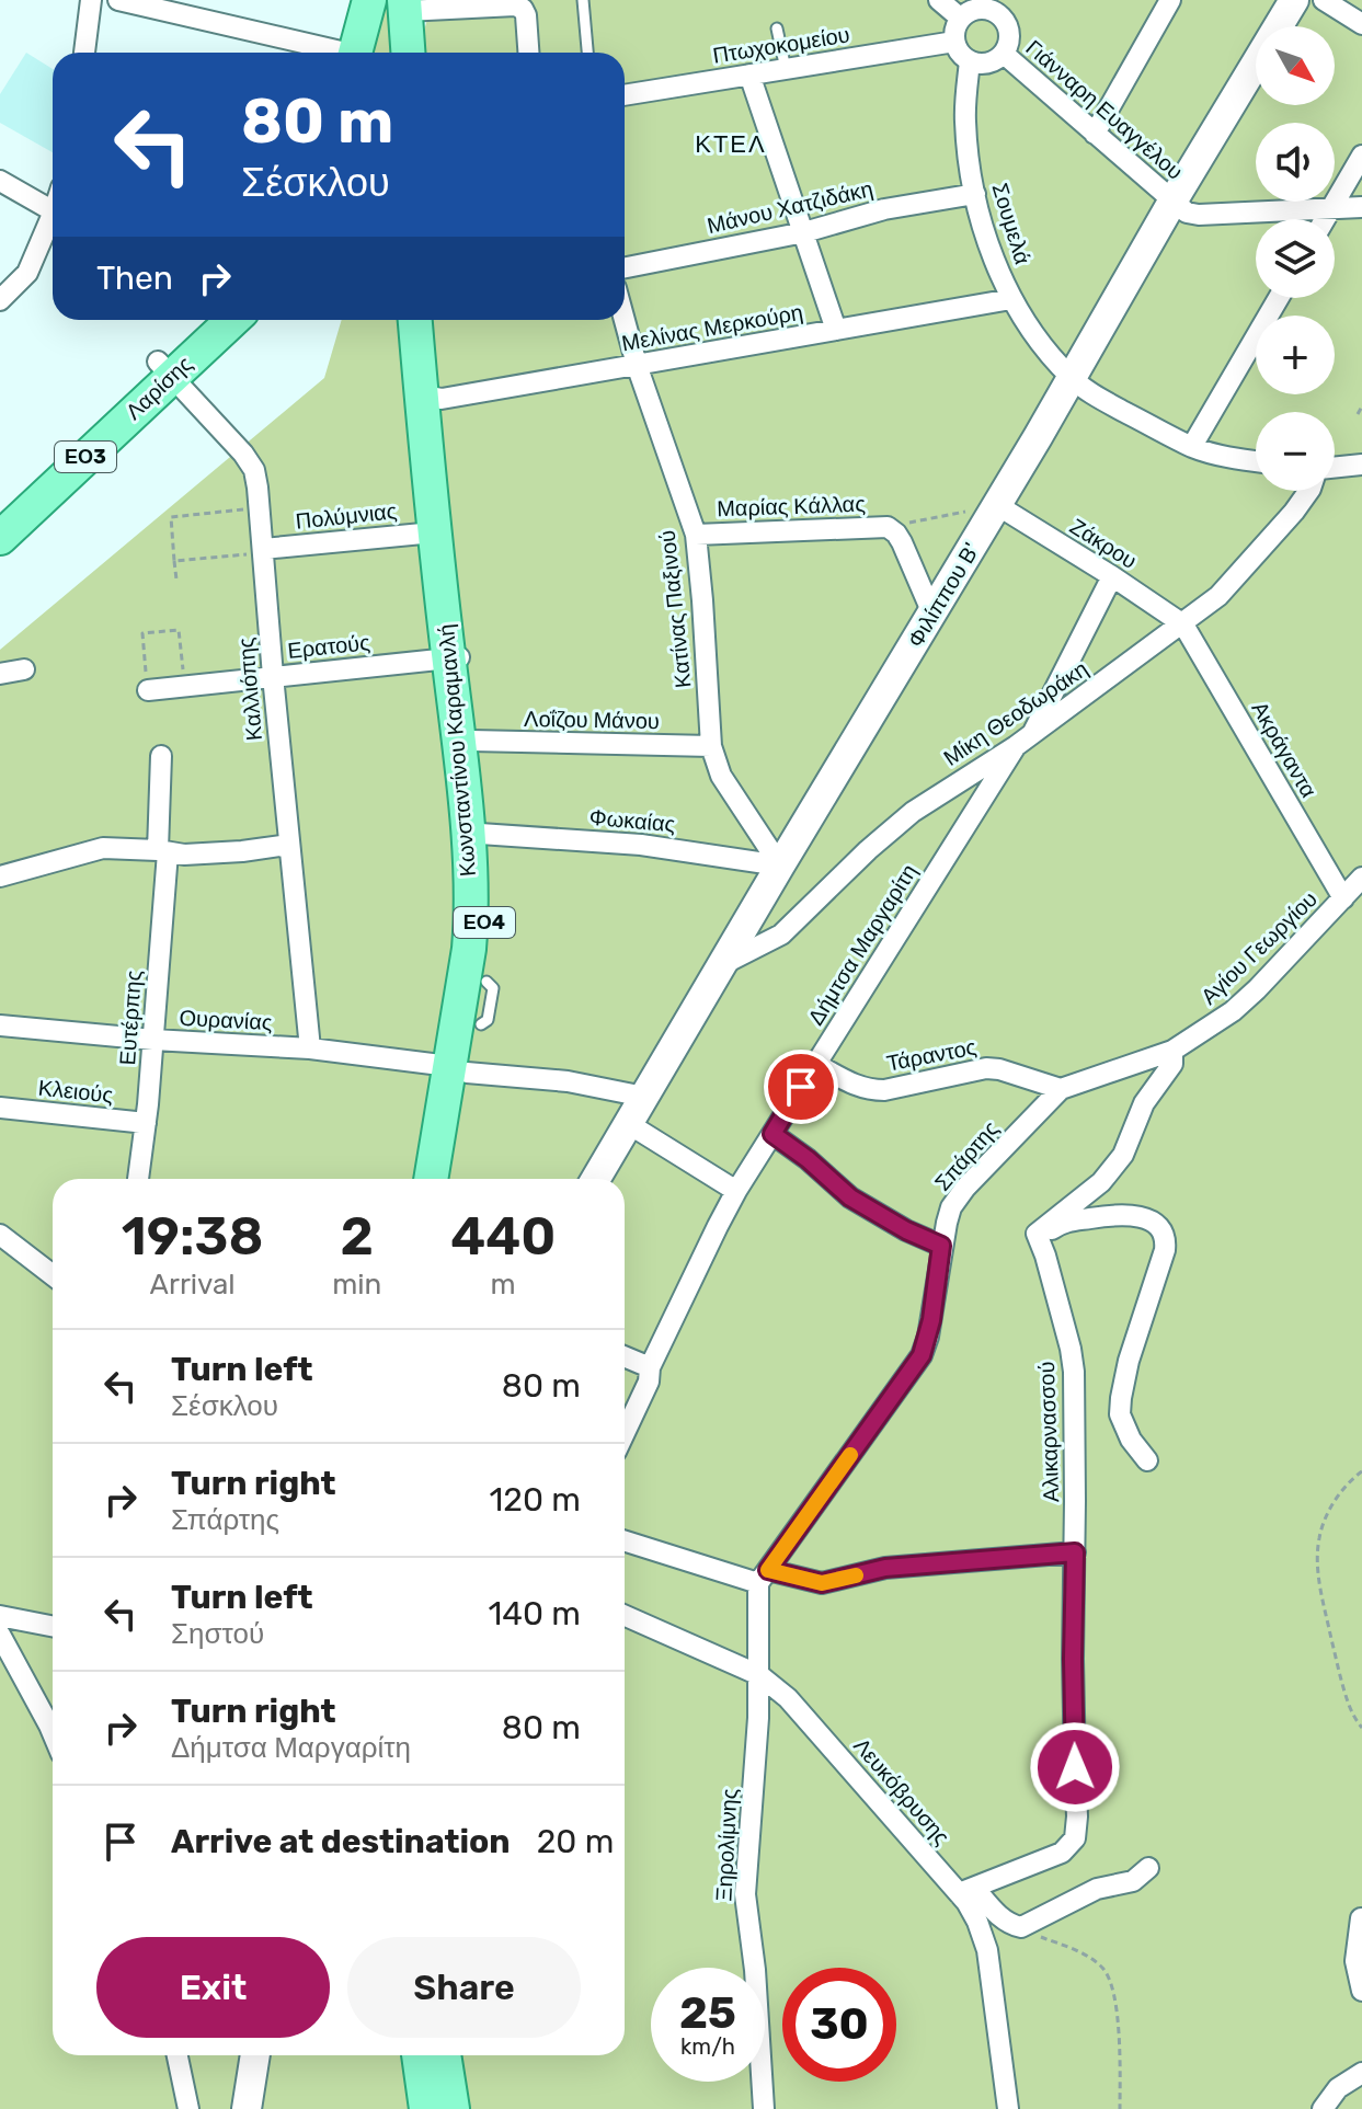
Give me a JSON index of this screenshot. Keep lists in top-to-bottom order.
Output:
{
  "streets": {
    "main road": [
      "Λαρίσης",
      "ΕΟ3",
      "Φιλίππου Β'",
      "Κωνσταντίνου Καραμανλή",
      "ΕΟ4"
    ],
    "street": [
      "Πτωχοκομείου",
      "Γιάνναρη Ευαγγέλου",
      "Μάνου Χατζιδάκη",
      "Σουμελά",
      "Μελίνας Μερκούρη",
      "Μαρίας Κάλλας",
      "Πολύμνιας",
      "Ζάκρου",
      "Κατίνας Παξινού",
      "Ερατούς",
      "Καλλιόπης",
      "Μίκη Θεοδωράκη",
      "Λοΐζου Μάνου",
      "Ακράγαντα",
      "Φωκαίας",
      "Δήμτσα Μαργαρίτη",
      "Αγίου Γεωργίου",
      "Ευτέρπης",
      "Ουρανίας",
      "Τάραντος",
      "Κλειούς",
      "Σπάρτης",
      "Αλικαρνασσού",
      "Λευκόβρυσης",
      "Ξηρολίμνης"
    ]
  },
  "crossings": [
    ["Πτωχοκομείου", "Γιάνναρη Ευαγγέλου"],
    ["Πτωχοκομείου", "Σουμελά"],
    ["Γιάνναρη Ευαγγέλου", "Σουμελά"],
    ["Γιάνναρη Ευαγγέλου", "Φιλίππου Β'"],
    ["Μάνου Χατζιδάκη", "Σουμελά"],
    ["Σουμελά", "Μελίνας Μερκούρη"],
    ["Σουμελά", "Φιλίππου Β'"],
    ["Μελίνας Μερκούρη", "Κατίνας Παξινού"],
    ["Μελίνας Μερκούρη", "Κωνσταντίνου Καραμανλή"],
    ["Λαρίσης", "Καλλιόπης"],
    ["Μαρίας Κάλλας", "Κατίνας Παξινού"],
    ["Πολύμνιας", "Καλλιόπης"],
    ["Πολύμνιας", "Κωνσταντίνου Καραμανλή"],
    ["Ζάκρου", "Φιλίππου Β'"],
    ["Ζάκρου", "Μίκη Θεοδωράκη"],
    ["Ζάκρου", "Ακράγαντα"],
    ["Ζάκρου", "Δήμτσα Μαργαρίτη"],
    ["Φιλίππου Β'", "Κατίνας Παξινού"],
    ["Φιλίππου Β'", "Μίκη Θεοδωράκη"],
    ["Φιλίππου Β'", "Φωκαίας"],
    ["Φιλίππου Β'", "Ουρανίας"],
    ["Κατίνας Παξινού", "Λοΐζου Μάνου"],
    ["Κατίνας Παξινού", "Φωκαίας"],
    ["Ερατούς", "Καλλιόπης"],
    ["Ερατούς", "Κωνσταντίνου Καραμανλή"],
    ["Καλλιόπης", "Ουρανίας"],
    ["Μίκη Θεοδωράκη", "Ακράγαντα"],
    ["Μίκη Θεοδωράκη", "Δήμτσα Μαργαρίτη"],
    ["Λοΐζου Μάνου", "Κωνσταντίνου Καραμανλή"],
    ["Ακράγαντα", "Αγίου Γεωργίου"],
    ["Κωνσταντίνου Καραμανλή", "Φωκαίας"],
    ["Κωνσταντίνου Καραμανλή", "Ουρανίας"],
    ["Δήμτσα Μαργαρίτη", "Τάραντος"],
    ["Αγίου Γεωργίου", "Τάραντος"],
    ["Αγίου Γεωργίου", "Σπάρτης"],
    ["Ευτέρπης", "Ουρανίας"],
    ["Ευτέρπης", "Κλειούς"],
    ["Τάραντος", "Σπάρτης"],
    ["Σπάρτης", "Ξηρολίμνης"],
    ["Αλικαρνασσού", "Λευκόβρυσης"],
    ["Λευκόβρυσης", "Ξηρολίμνης"]
  ],
  "districts": ["ΚΤΕΛ"],
  "north": "bottom right",
  "page": {
    "map_buttons": ["+", "−"],
    "turn": ["80 m", "Σέσκλου"],
    "then": "Then",
    "eta": [
      "19:38",
      "Arrival",
      "2",
      "min",
      "440",
      "m"
    ],
    "list": [
      {
        "name": "Turn left",
        "note": "Σέσκλου",
        "value": "80 m"
      },
      {
        "name": "Turn right",
        "note": "Σπάρτης",
        "value": "120 m"
      },
      {
        "name": "Turn left",
        "note": "Σηστού",
        "value": "140 m"
      },
      {
        "name": "Turn right",
        "note": "Δήμτσα Μαργαρίτη",
        "value": "80 m"
      },
      {
        "name": "Arrive at destination",
        "value": "20 m"
      }
    ],
    "buttons": ["Exit", "Share"],
    "speed": "25 km/h",
    "limit": "30"
  }
}
